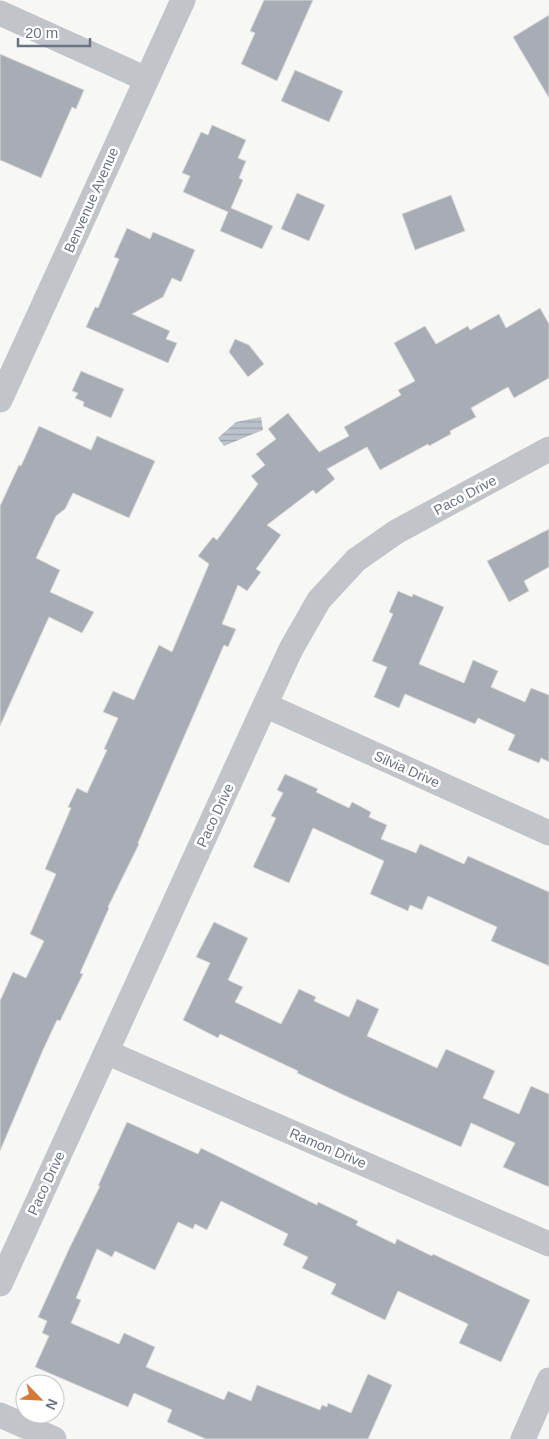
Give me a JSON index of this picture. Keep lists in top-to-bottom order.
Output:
{
  "streets": {
    "street": [
      "Benvenue Avenue",
      "Paco Drive",
      "Silvia Drive",
      "Ramon Drive"
    ]
  },
  "crossings": [
    ["Paco Drive", "Silvia Drive"],
    ["Paco Drive", "Ramon Drive"]
  ],
  "scale_bar": "20 m",
  "north": "bottom right"
}
